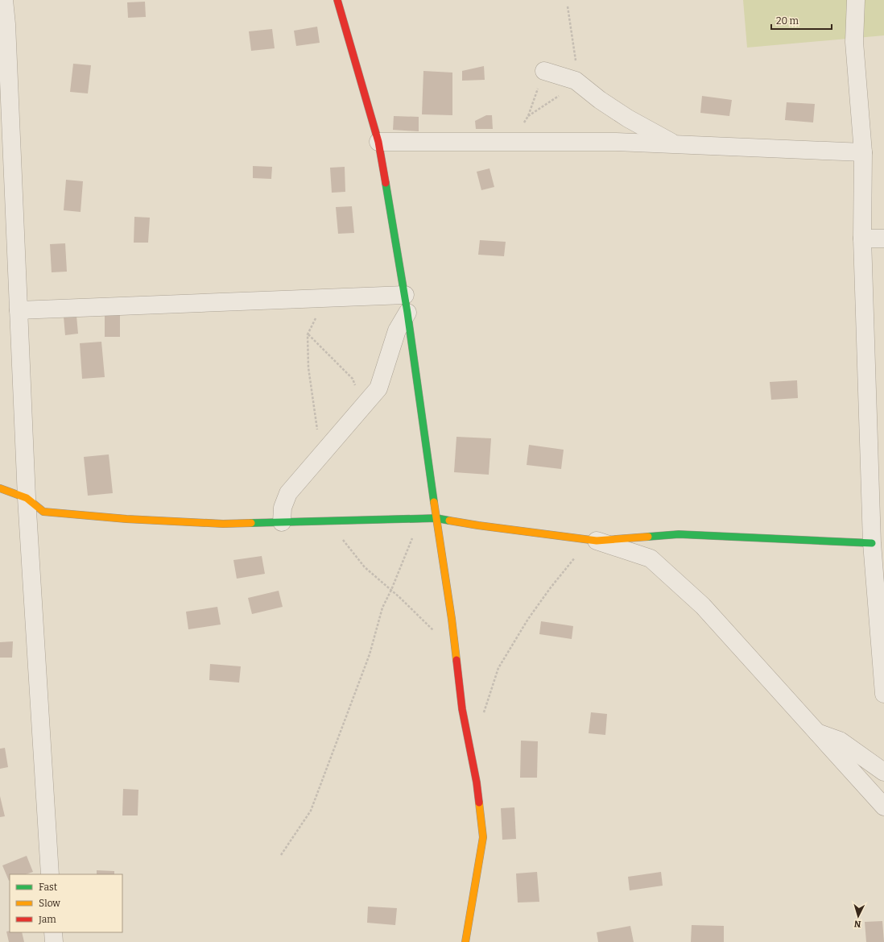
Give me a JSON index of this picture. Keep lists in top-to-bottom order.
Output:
{
  "legend": ["Fast", "Slow", "Jam"],
  "scale_bar": "20 m",
  "north": "bottom"
}
